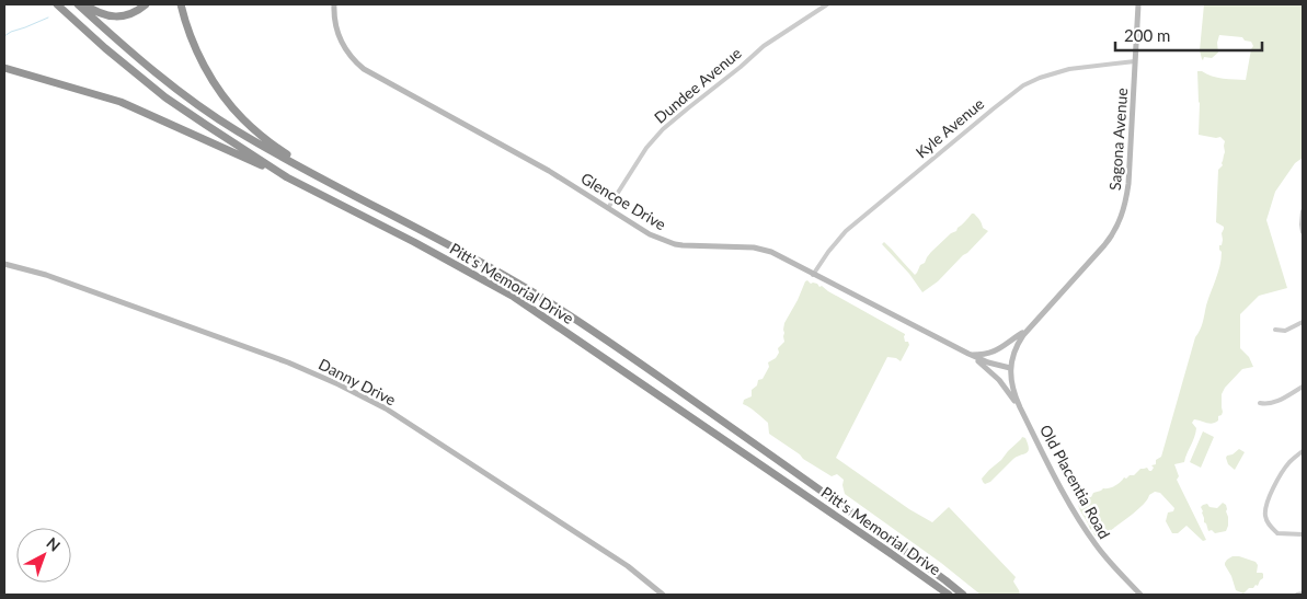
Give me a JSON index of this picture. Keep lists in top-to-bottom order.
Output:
{
  "streets": {
    "highway": ["Pitt's Memorial Drive"],
    "street": [
      "Dundee Avenue",
      "Kyle Avenue",
      "Sagona Avenue",
      "Glencoe Drive",
      "Danny Drive",
      "Old Placentia Road"
    ]
  },
  "crossings": [
    ["Dundee Avenue", "Glencoe Drive"],
    ["Kyle Avenue", "Sagona Avenue"],
    ["Kyle Avenue", "Glencoe Drive"],
    ["Sagona Avenue", "Glencoe Drive"],
    ["Sagona Avenue", "Old Placentia Road"],
    ["Glencoe Drive", "Old Placentia Road"]
  ],
  "scale_bar": "200 m",
  "north": "top right"
}
